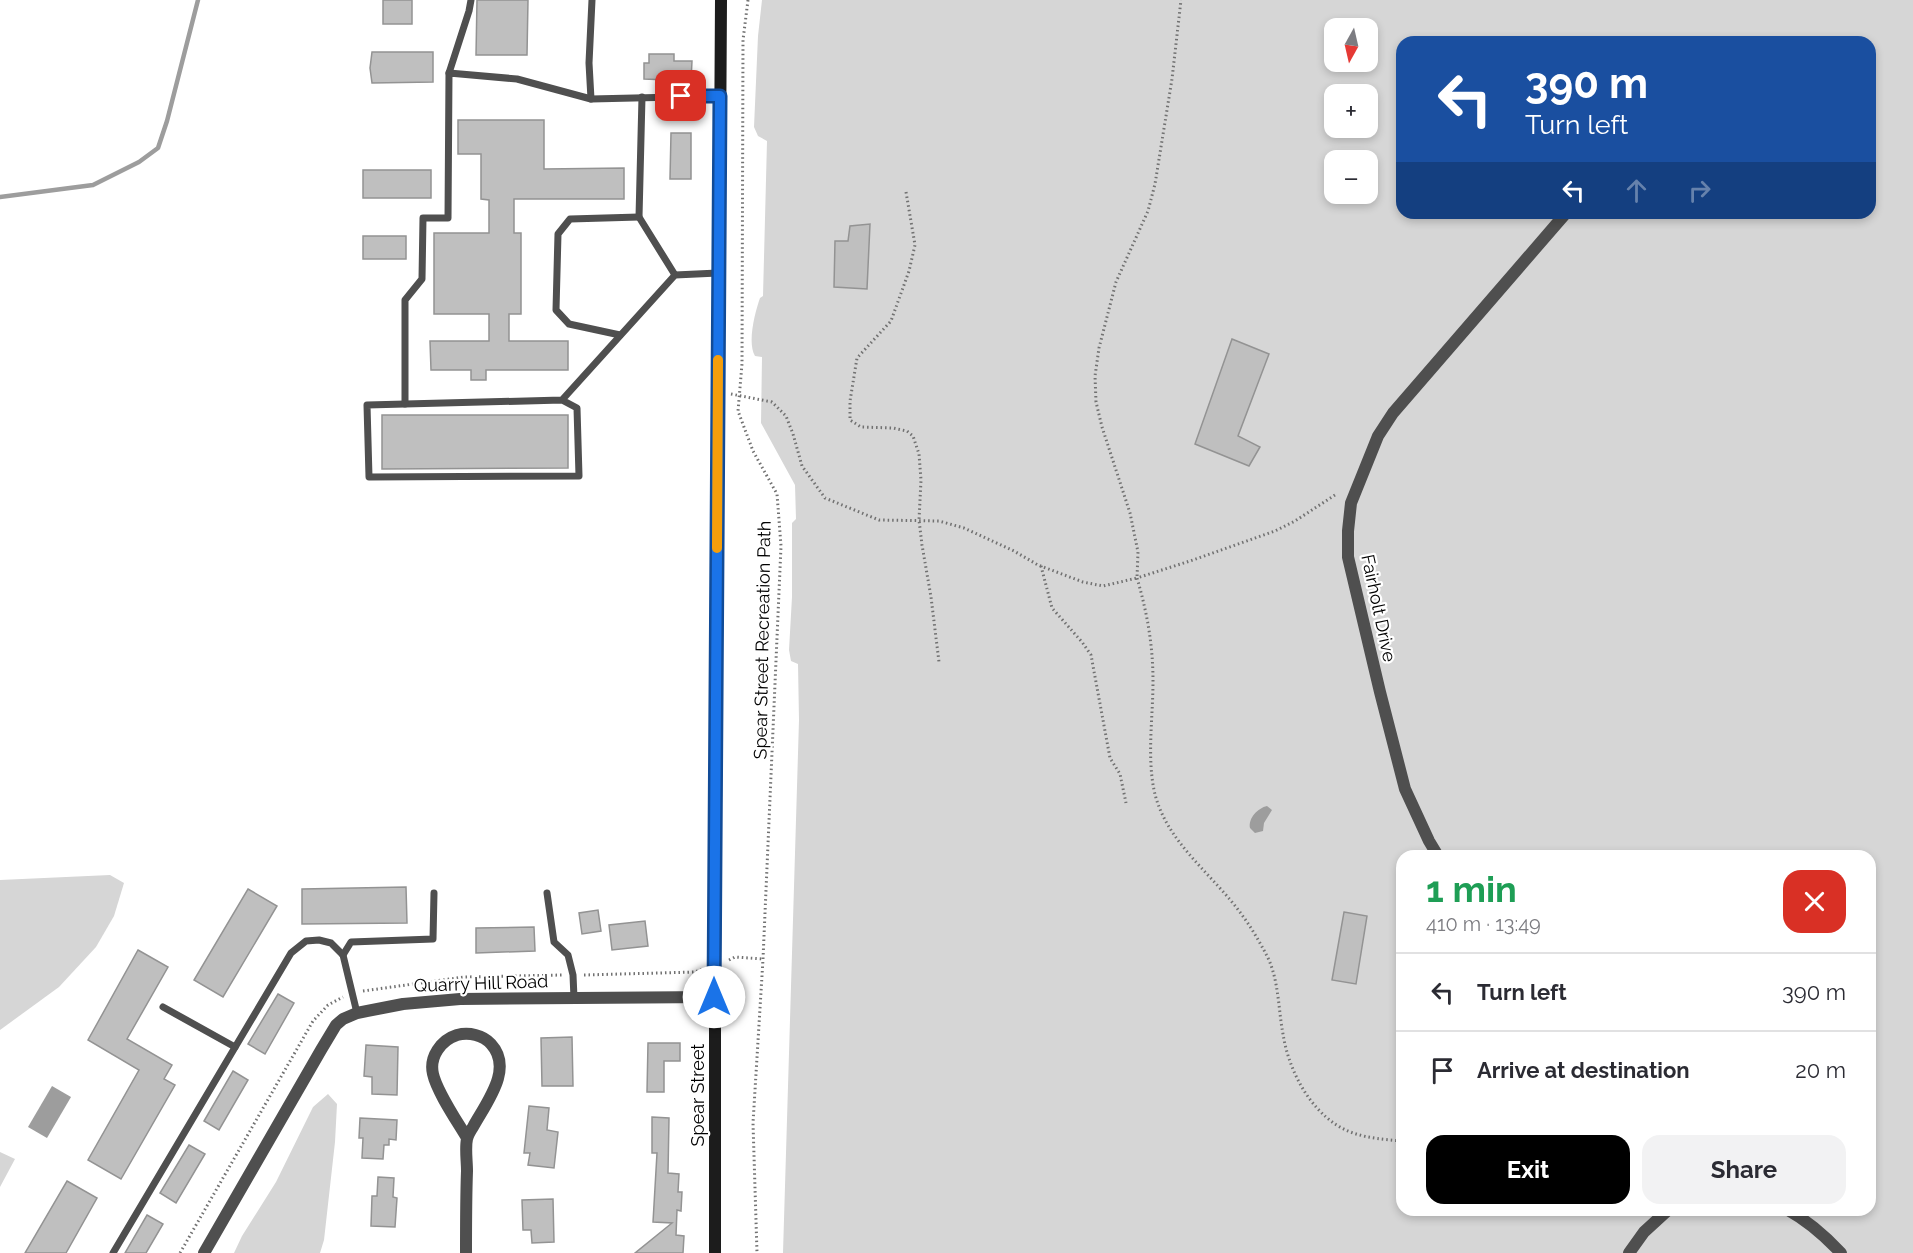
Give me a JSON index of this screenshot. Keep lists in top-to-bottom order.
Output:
{
  "streets": {
    "main road": ["Spear Street"],
    "street": ["Fairholt Drive", "Quarry Hill Road"],
    "path": ["Spear Street Recreation Path"]
  },
  "crossings": [
    ["Quarry Hill Road", "Spear Street"]
  ],
  "north": "bottom",
  "page": {
    "map_buttons": ["+", "−"],
    "turn": ["390 m", "Turn left"],
    "heading": ["1 min", "410 m · 13:49"],
    "list": [
      {
        "name": "Turn left",
        "value": "390 m"
      },
      {
        "name": "Arrive at destination",
        "value": "20 m"
      }
    ],
    "buttons": ["Exit", "Share"]
  }
}
